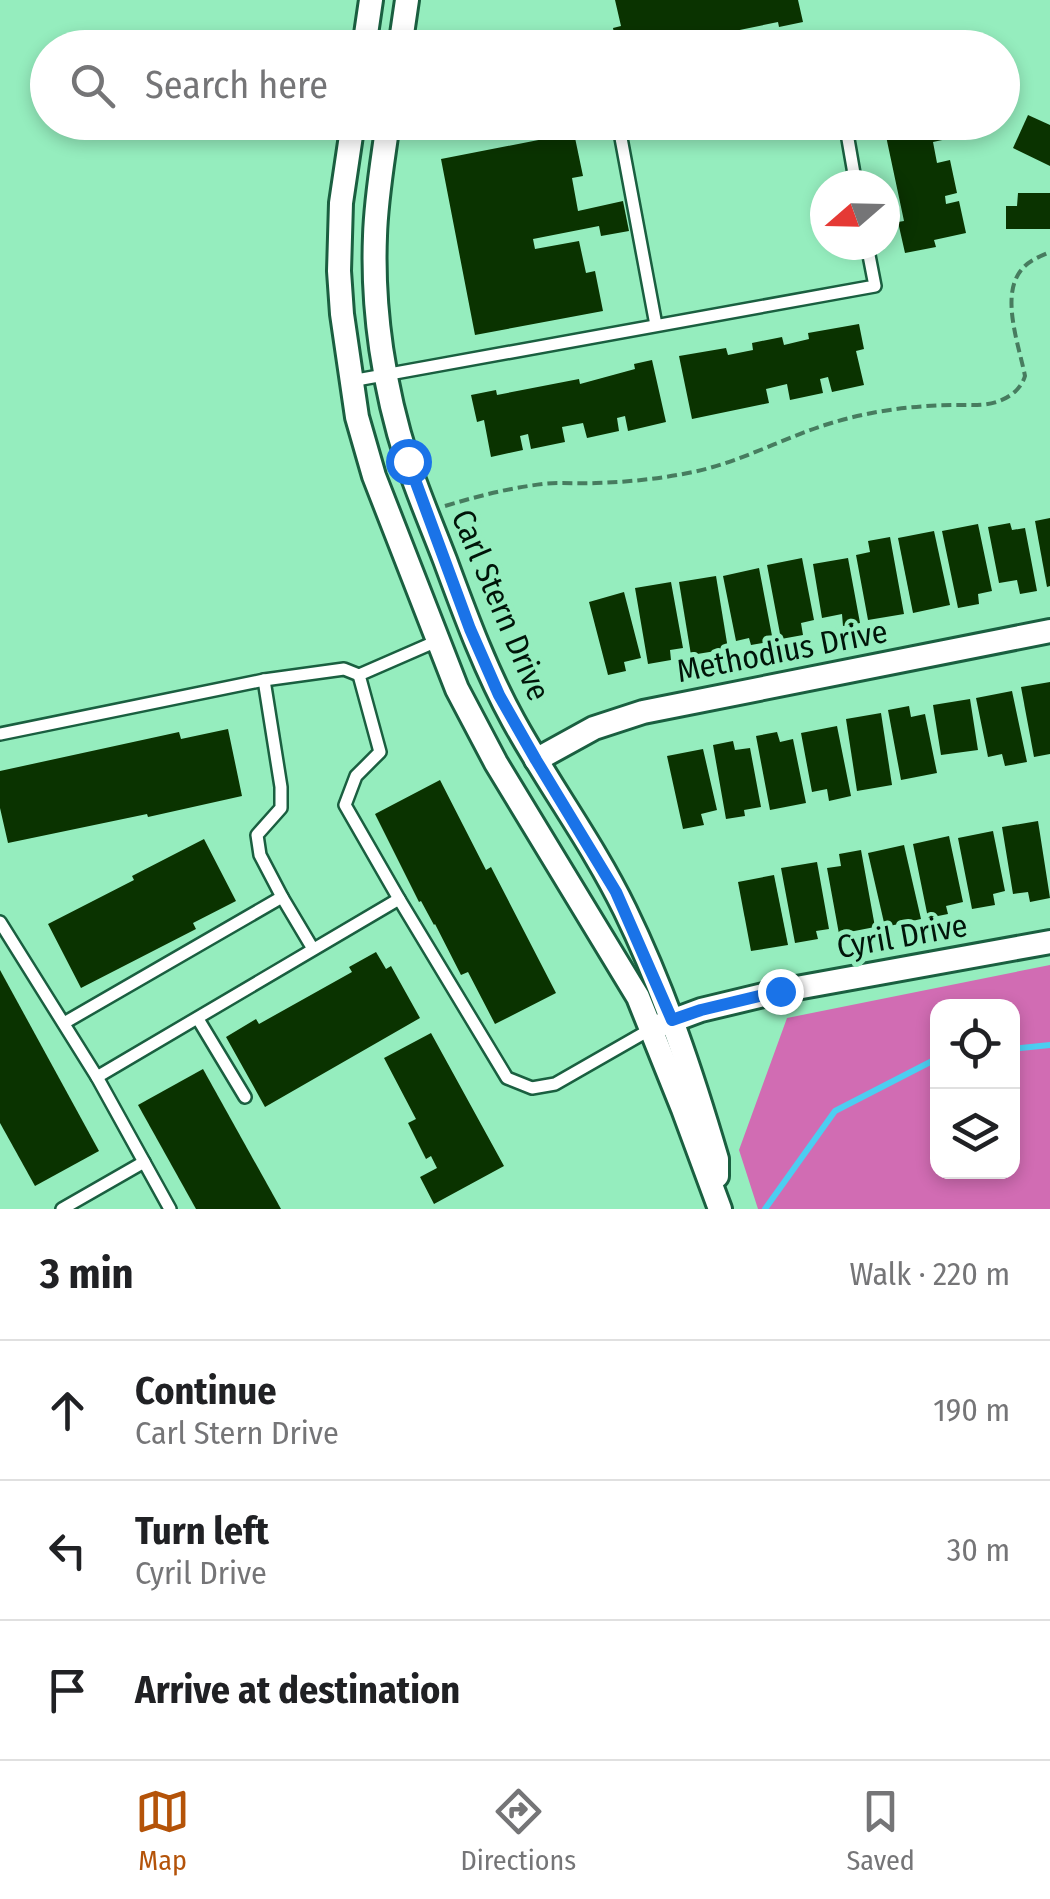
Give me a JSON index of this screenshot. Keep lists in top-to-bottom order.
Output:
{
  "streets": {
    "street": ["Carl Stern Drive", "Methodius Drive", "Cyril Drive"]
  },
  "crossings": [
    ["Carl Stern Drive", "Methodius Drive"],
    ["Carl Stern Drive", "Cyril Drive"]
  ],
  "north": "left",
  "page": {
    "search": "Search here",
    "heading": ["3 min", "Walk · 220 m"],
    "list": [
      ["Continue", "Carl Stern Drive", "190 m"],
      ["Turn left", "Cyril Drive", "30 m"],
      "Arrive at destination"
    ],
    "nav": ["Map", "Directions", "Saved"]
  }
}
